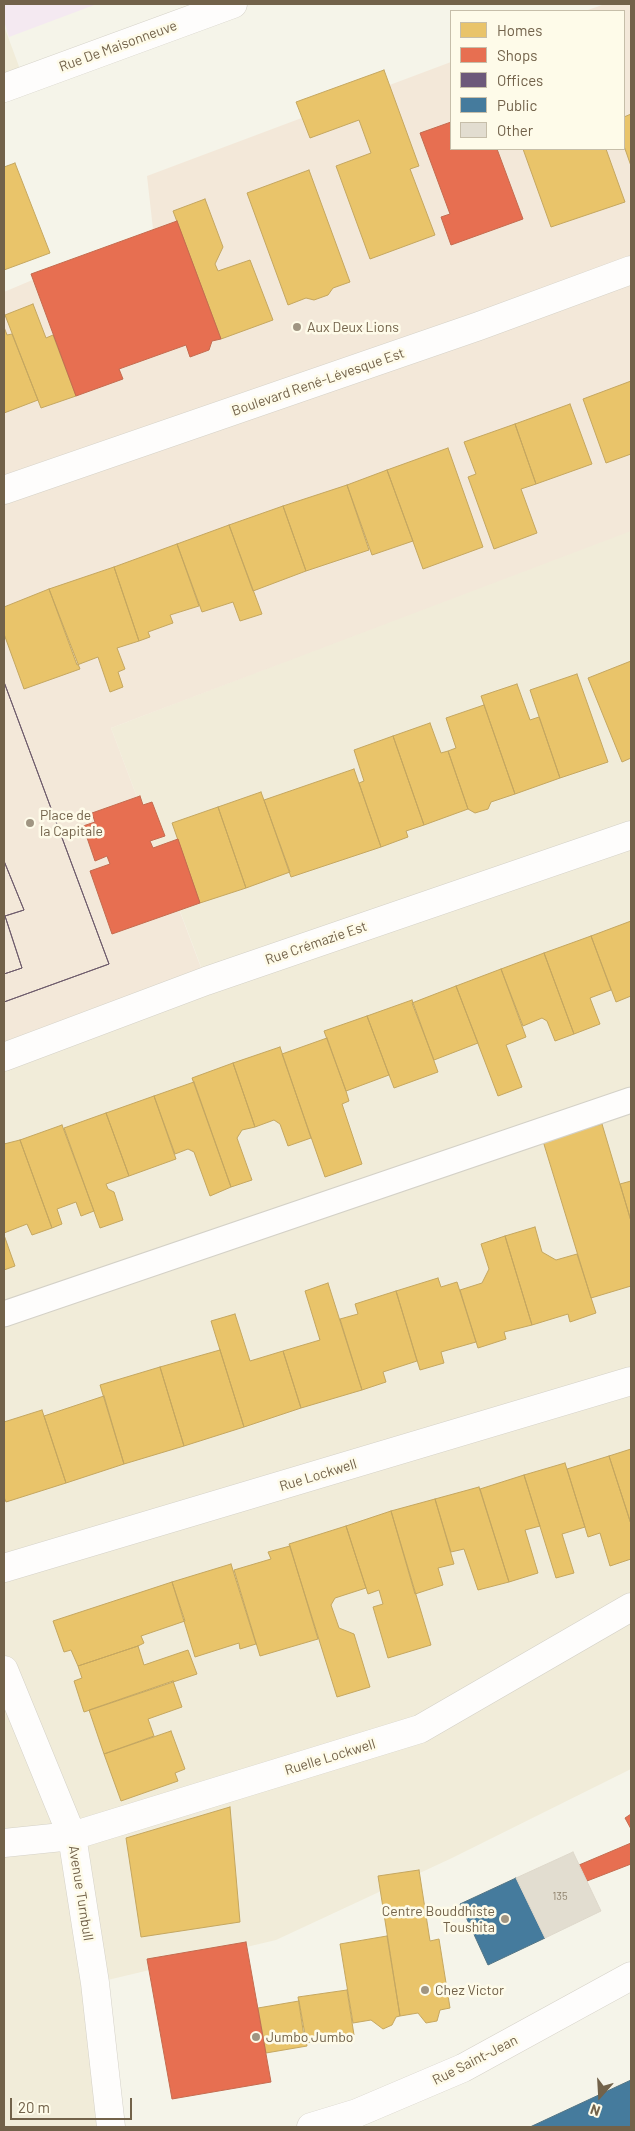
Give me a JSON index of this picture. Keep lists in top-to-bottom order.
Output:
{
  "streets": {
    "street": [
      "Rue De Maisonneuve",
      "Boulevard René-Lévesque Est",
      "Rue Crémazie Est",
      "Rue Lockwell",
      "Ruelle Lockwell",
      "Avenue Turnbull",
      "Rue Saint-Jean"
    ]
  },
  "crossings": [
    ["Ruelle Lockwell", "Avenue Turnbull"]
  ],
  "places": [
    "Aux Deux Lions",
    "Place de la Capitale",
    "Centre Bouddhiste Toushita",
    "Chez Victor",
    "Jumbo Jumbo"
  ],
  "house_numbers": ["135"],
  "legend": [
    "Homes",
    "Shops",
    "Offices",
    "Public",
    "Other"
  ],
  "scale_bar": "20 m",
  "north": "bottom"
}
